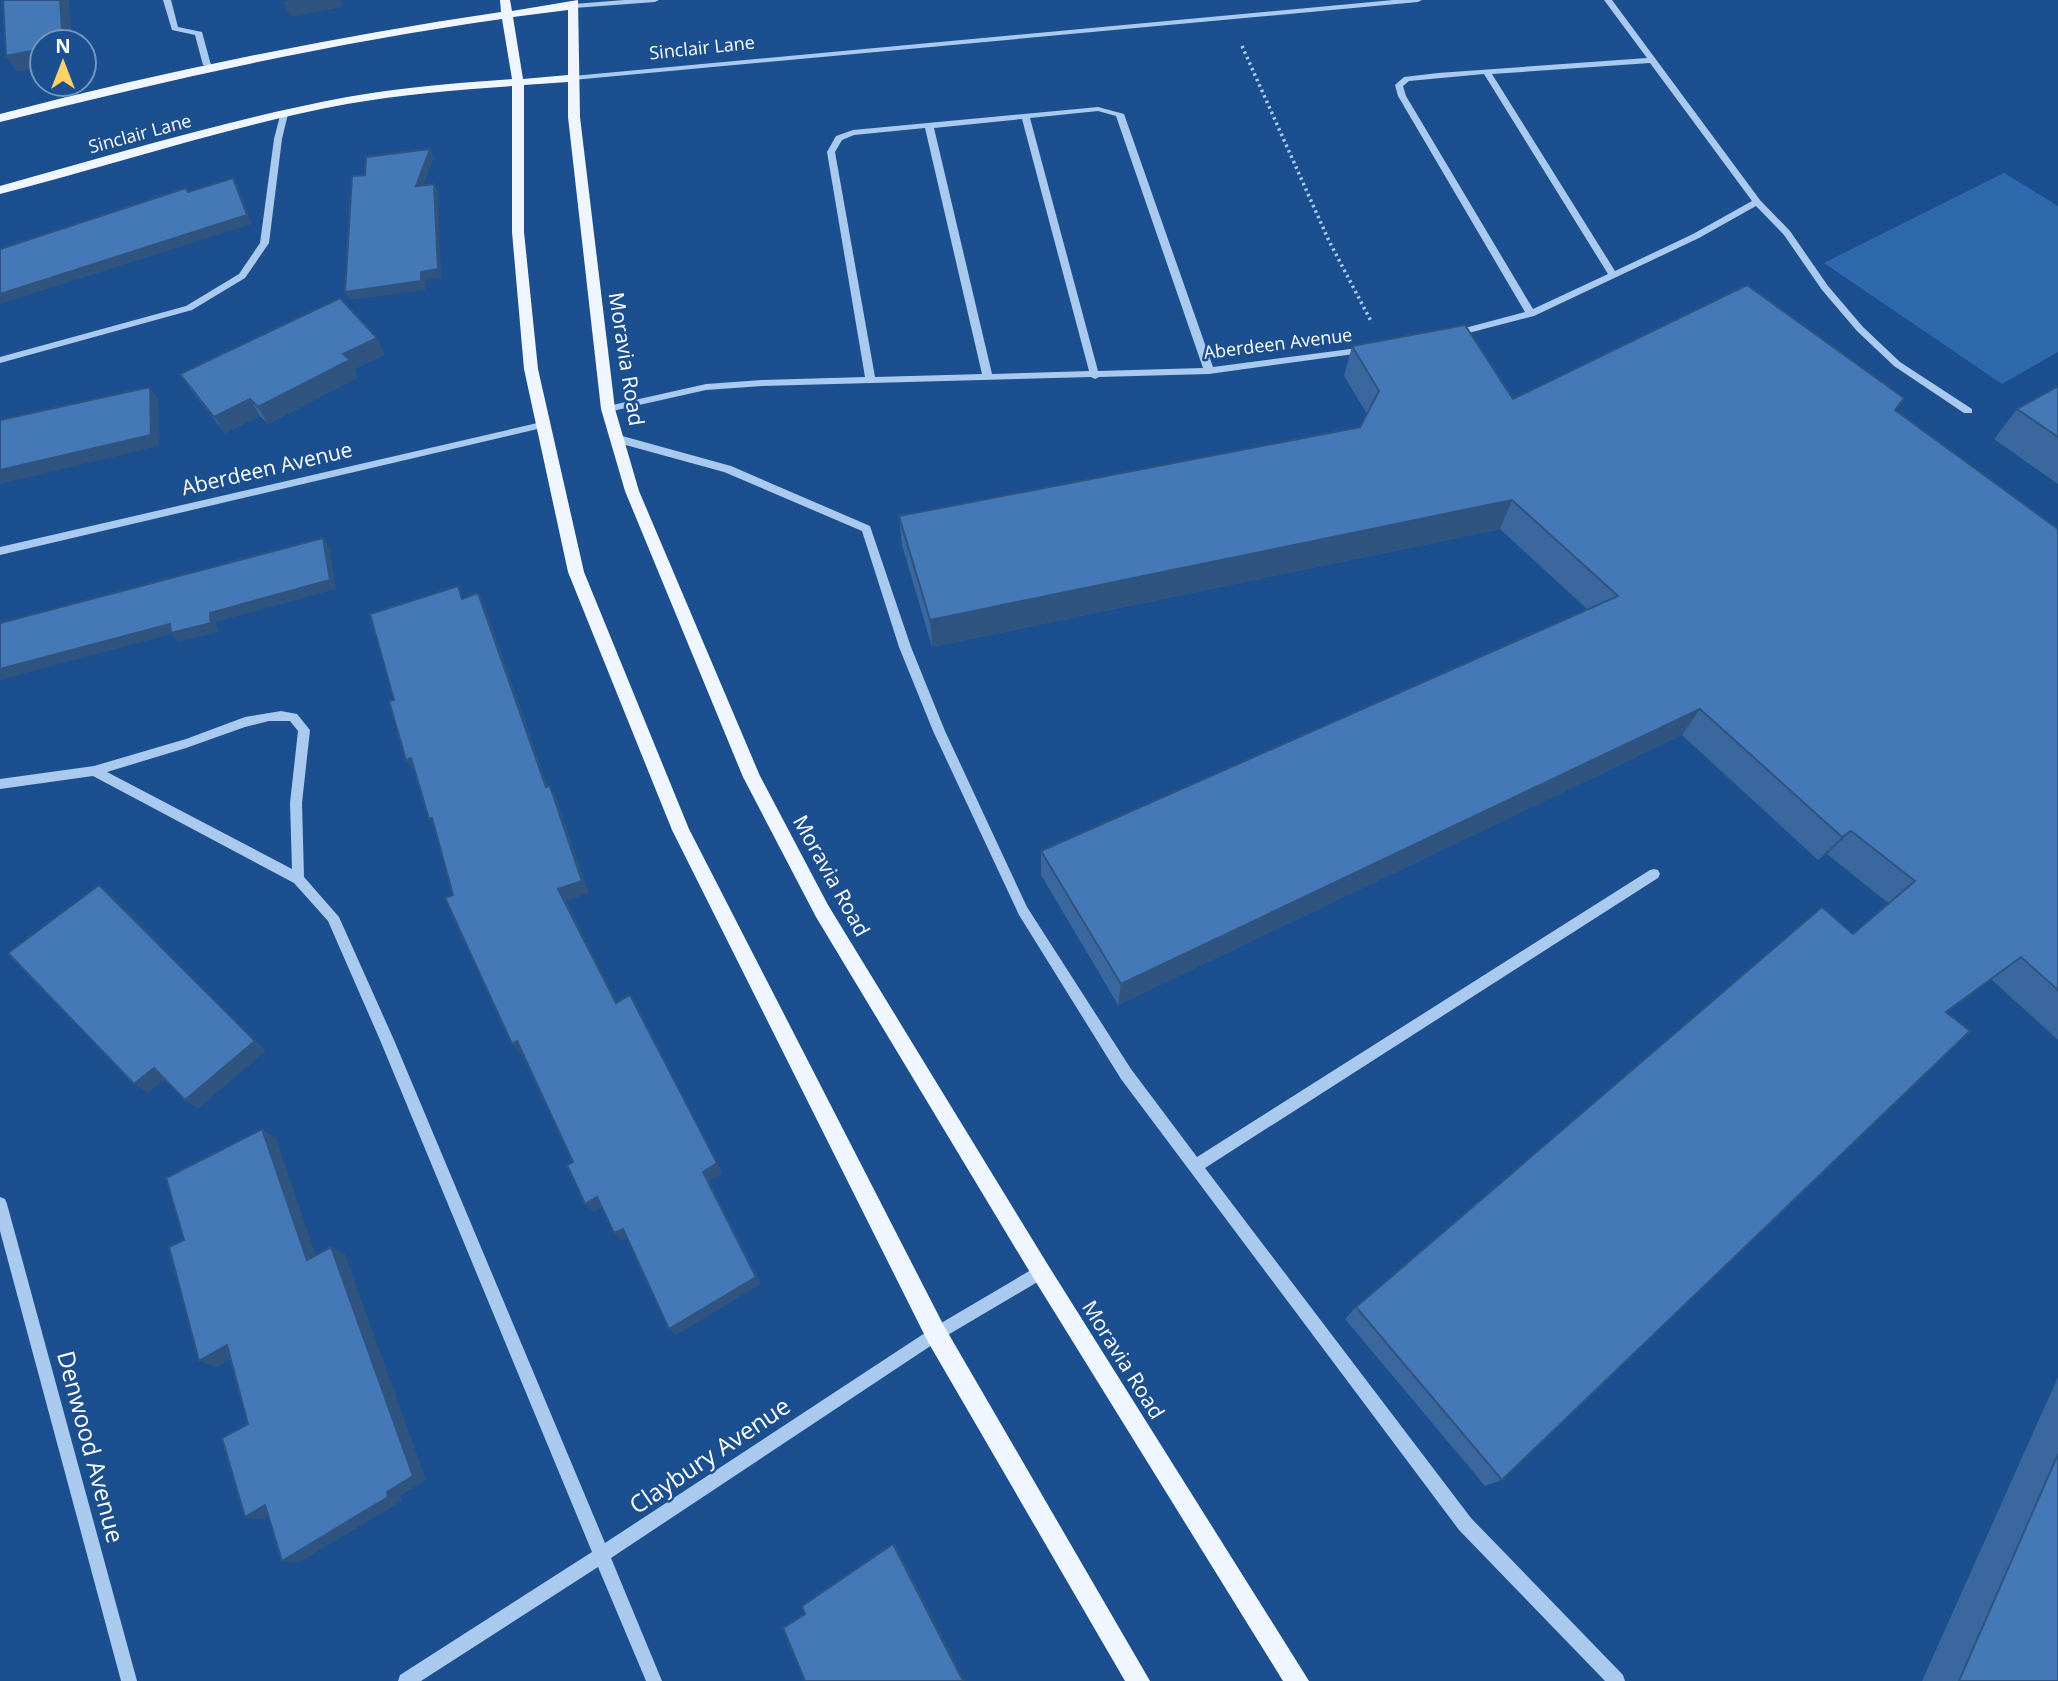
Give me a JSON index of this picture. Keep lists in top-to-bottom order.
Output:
{
  "streets": {
    "main road": ["Sinclair Lane", "Moravia Road"],
    "street": ["Aberdeen Avenue", "Denwood Avenue", "Claybury Avenue"]
  },
  "crossings": [
    ["Sinclair Lane", "Moravia Road"],
    ["Aberdeen Avenue", "Moravia Road"],
    ["Moravia Road", "Claybury Avenue"]
  ],
  "north": "top"
}
